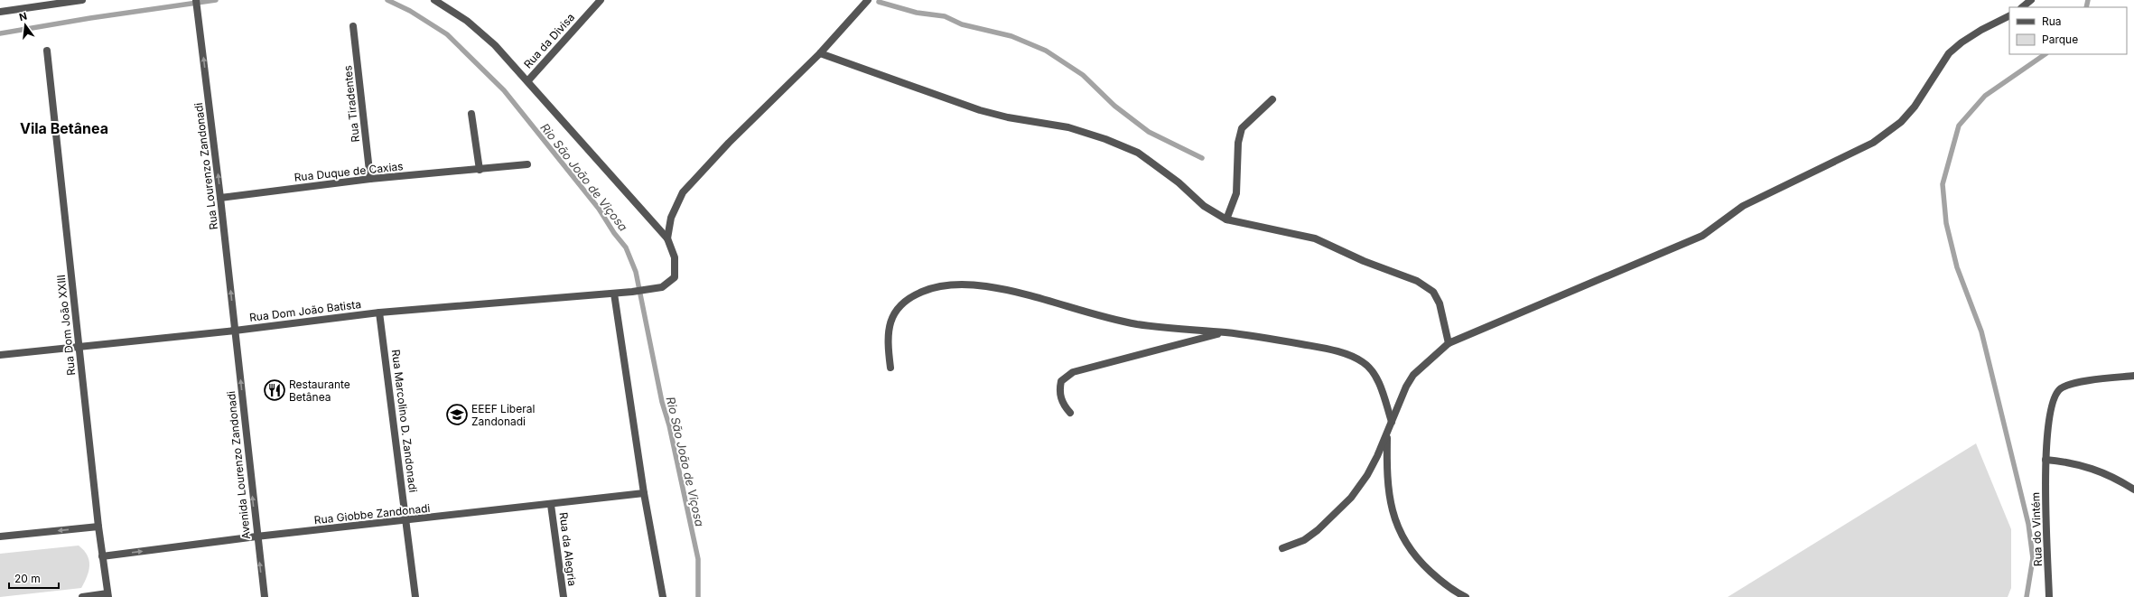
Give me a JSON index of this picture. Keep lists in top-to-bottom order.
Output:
{
  "streets": {
    "street": [
      "Rua da Divisa",
      "Rua Tiradentes",
      "Rua Lourenzo Zandonadi",
      "Rua Duque de Caxias",
      "Rua Dom João Batista",
      "Rua Dom João XXIII",
      "Rua Marcolino D. Zandonadi",
      "Avenida Lourenzo Zandonadi",
      "Rua Giobbe Zandonadi",
      "Rua do Vintém",
      "Rua da Alegria"
    ]
  },
  "crossings": [
    ["Rua Tiradentes", "Rua Duque de Caxias"],
    ["Rua Lourenzo Zandonadi", "Rua Duque de Caxias"],
    ["Rua Lourenzo Zandonadi", "Rua Dom João Batista"],
    ["Rua Lourenzo Zandonadi", "Avenida Lourenzo Zandonadi"],
    ["Rua Dom João Batista", "Rua Dom João XXIII"],
    ["Rua Dom João Batista", "Rua Marcolino D. Zandonadi"],
    ["Rua Dom João Batista", "Avenida Lourenzo Zandonadi"],
    ["Rua Dom João XXIII", "Rua Giobbe Zandonadi"],
    ["Rua Marcolino D. Zandonadi", "Rua Giobbe Zandonadi"],
    ["Avenida Lourenzo Zandonadi", "Rua Giobbe Zandonadi"],
    ["Rua Giobbe Zandonadi", "Rua da Alegria"]
  ],
  "one_way": ["Rua Lourenzo Zandonadi", "Avenida Lourenzo Zandonadi"],
  "districts": ["Vila Betânea"],
  "water": ["Rio São João de Viçosa"],
  "places": {
    "restaurant": ["Restaurante Betânea"],
    "school or university": ["EEEF Liberal Zandonadi"]
  },
  "legend": ["Rua", "Parque"],
  "scale_bar": "20 m",
  "north": "top"
}
